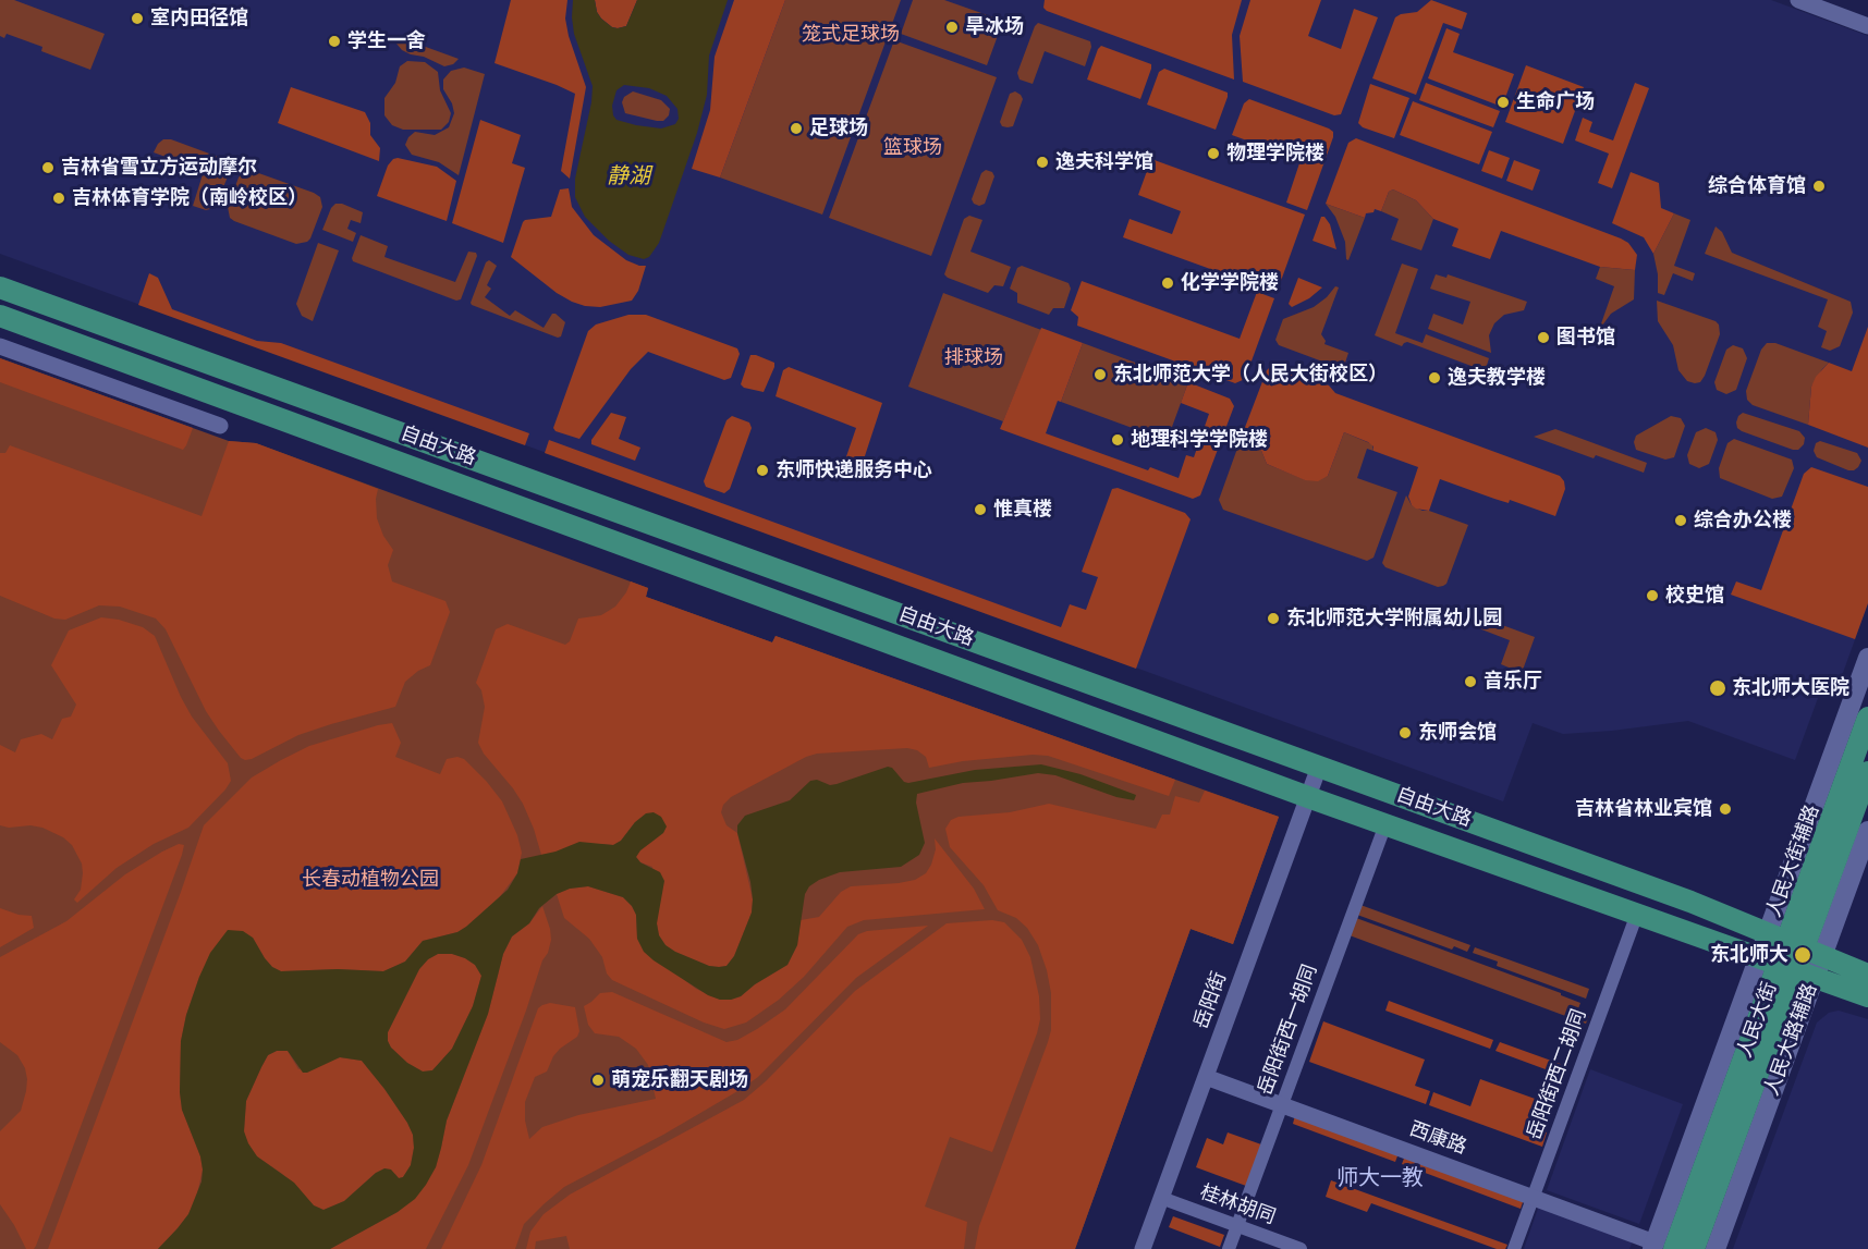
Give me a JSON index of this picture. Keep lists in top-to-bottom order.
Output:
{
  "streets": {
    "main road": [
      "自由大路",
      "人民大街辅路",
      "人民大街",
      "人民大路辅路"
    ],
    "street": [
      "岳阳街",
      "岳阳街西一胡同",
      "岳阳街西二胡同",
      "西康路",
      "桂林胡同"
    ]
  },
  "crossings": [
    ["自由大路", "人民大街辅路"],
    ["自由大路", "岳阳街"],
    ["自由大路", "人民大街"],
    ["自由大路", "岳阳街西一胡同"],
    ["自由大路", "人民大路辅路"],
    ["自由大路", "岳阳街西二胡同"],
    ["人民大街辅路", "人民大街"],
    ["人民大街辅路", "人民大路辅路"],
    ["岳阳街", "西康路"],
    ["岳阳街", "桂林胡同"],
    ["人民大街", "人民大路辅路"],
    ["人民大街", "西康路"],
    ["岳阳街西一胡同", "西康路"],
    ["岳阳街西一胡同", "桂林胡同"],
    ["岳阳街西二胡同", "西康路"]
  ],
  "districts": ["师大一教"],
  "water": ["静湖"],
  "parks": [
    "笼式足球场",
    "篮球场",
    "排球场",
    "长春动植物公园"
  ],
  "places": [
    "室内田径馆",
    "旱冰场",
    "学生一舍",
    "生命广场",
    "足球场",
    "物理学院楼",
    "逸夫科学馆",
    "吉林省雪立方运动摩尔",
    "综合体育馆",
    "吉林体育学院（南岭校区）",
    "化学学院楼",
    "图书馆",
    "东北师范大学（人民大街校区）",
    "逸夫教学楼",
    "地理科学学院楼",
    "东师快递服务中心",
    "惟真楼",
    "综合办公楼",
    "校史馆",
    "东北师范大学附属幼儿园",
    "音乐厅",
    "东北师大医院",
    "东师会馆",
    "吉林省林业宾馆",
    "东北师大",
    "萌宠乐翻天剧场"
  ]
}
